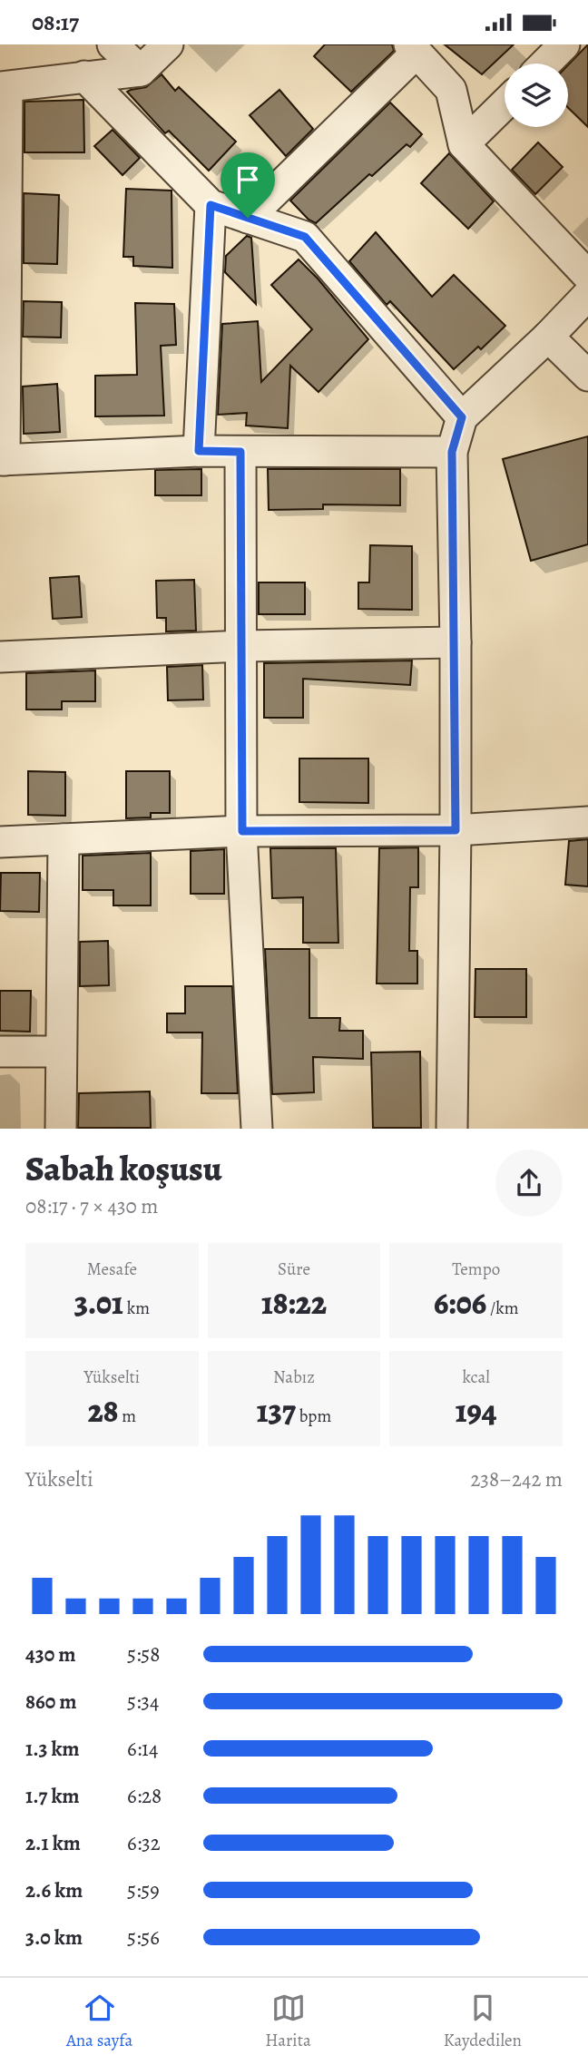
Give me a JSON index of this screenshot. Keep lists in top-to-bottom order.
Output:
{
  "page": {
    "status": "08:17",
    "heading": ["Sabah koşusu", "08:17 · 7 × 430 m"],
    "stats": [
      ["Mesafe", "3.01 km"],
      ["Süre", "18:22"],
      ["Tempo", "6:06 /km"],
      ["Yükselti", "28 m"],
      ["Nabız", "137 bpm"],
      ["kcal", "194"]
    ],
    "chart": ["Yükselti", "238–242 m"],
    "list": [
      {
        "name": "430 m",
        "note": "5:58"
      },
      {
        "name": "860 m",
        "note": "5:34"
      },
      {
        "name": "1.3 km",
        "note": "6:14"
      },
      {
        "name": "1.7 km",
        "note": "6:28"
      },
      {
        "name": "2.1 km",
        "note": "6:32"
      },
      {
        "name": "2.6 km",
        "note": "5:59"
      },
      {
        "name": "3.0 km",
        "note": "5:56"
      }
    ],
    "tabs": ["Ana sayfa", "Harita", "Kaydedilen"]
  }
}
